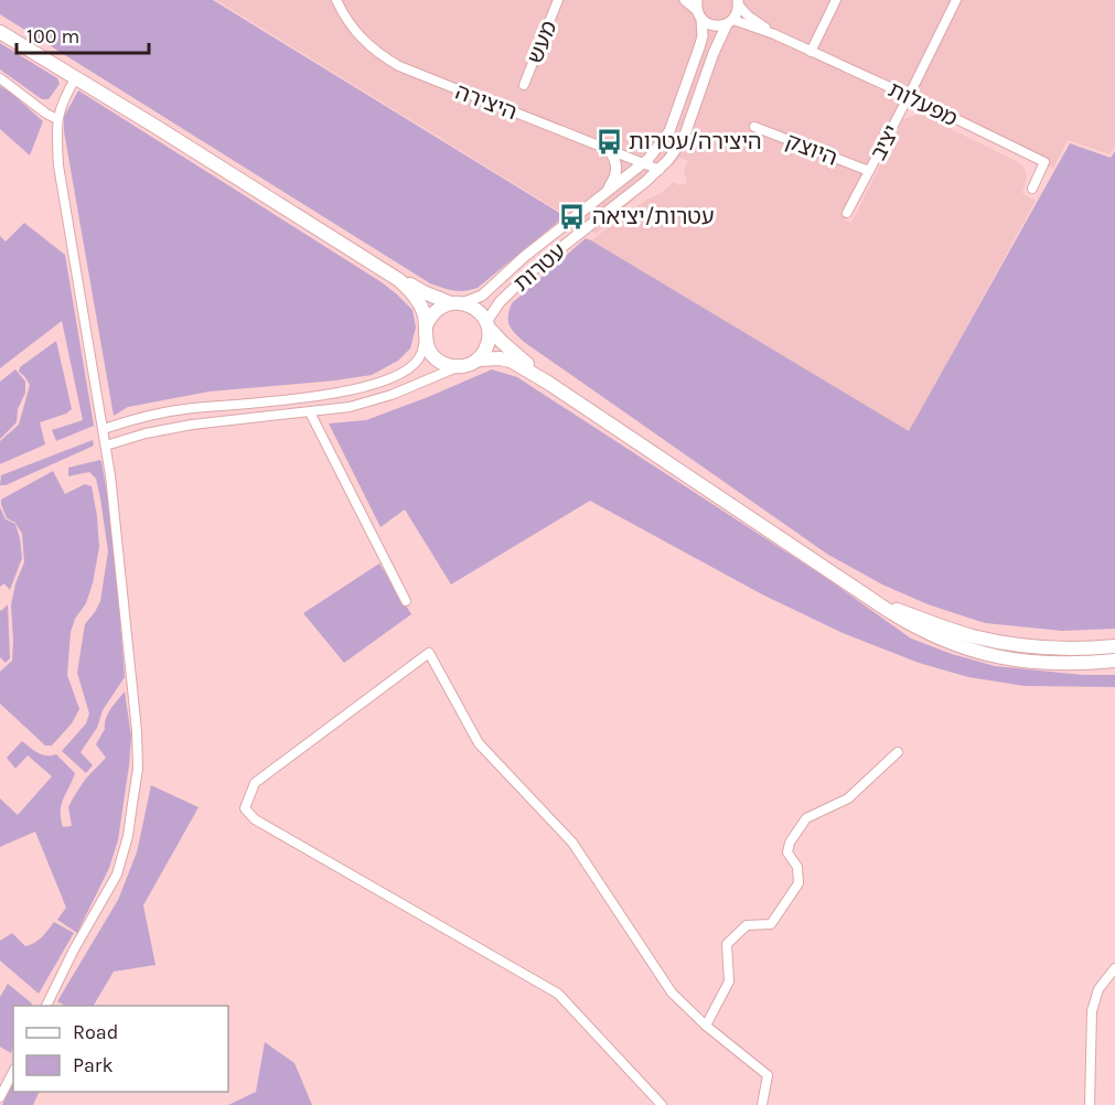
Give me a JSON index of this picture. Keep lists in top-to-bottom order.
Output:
{
  "streets": {
    "street": [
      "מעש",
      "היצירה",
      "מפעלות",
      "יציב",
      "היוצק",
      "עטרות"
    ]
  },
  "crossings": [
    ["היצירה", "עטרות"],
    ["מפעלות", "יציב"],
    ["מפעלות", "עטרות"],
    ["יציב", "היוצק"]
  ],
  "places": {
    "bus stop": ["היצירה/עטרות", "עטרות/יציאה"]
  },
  "legend": ["Road", "Park"],
  "scale_bar": "100 m"
}
